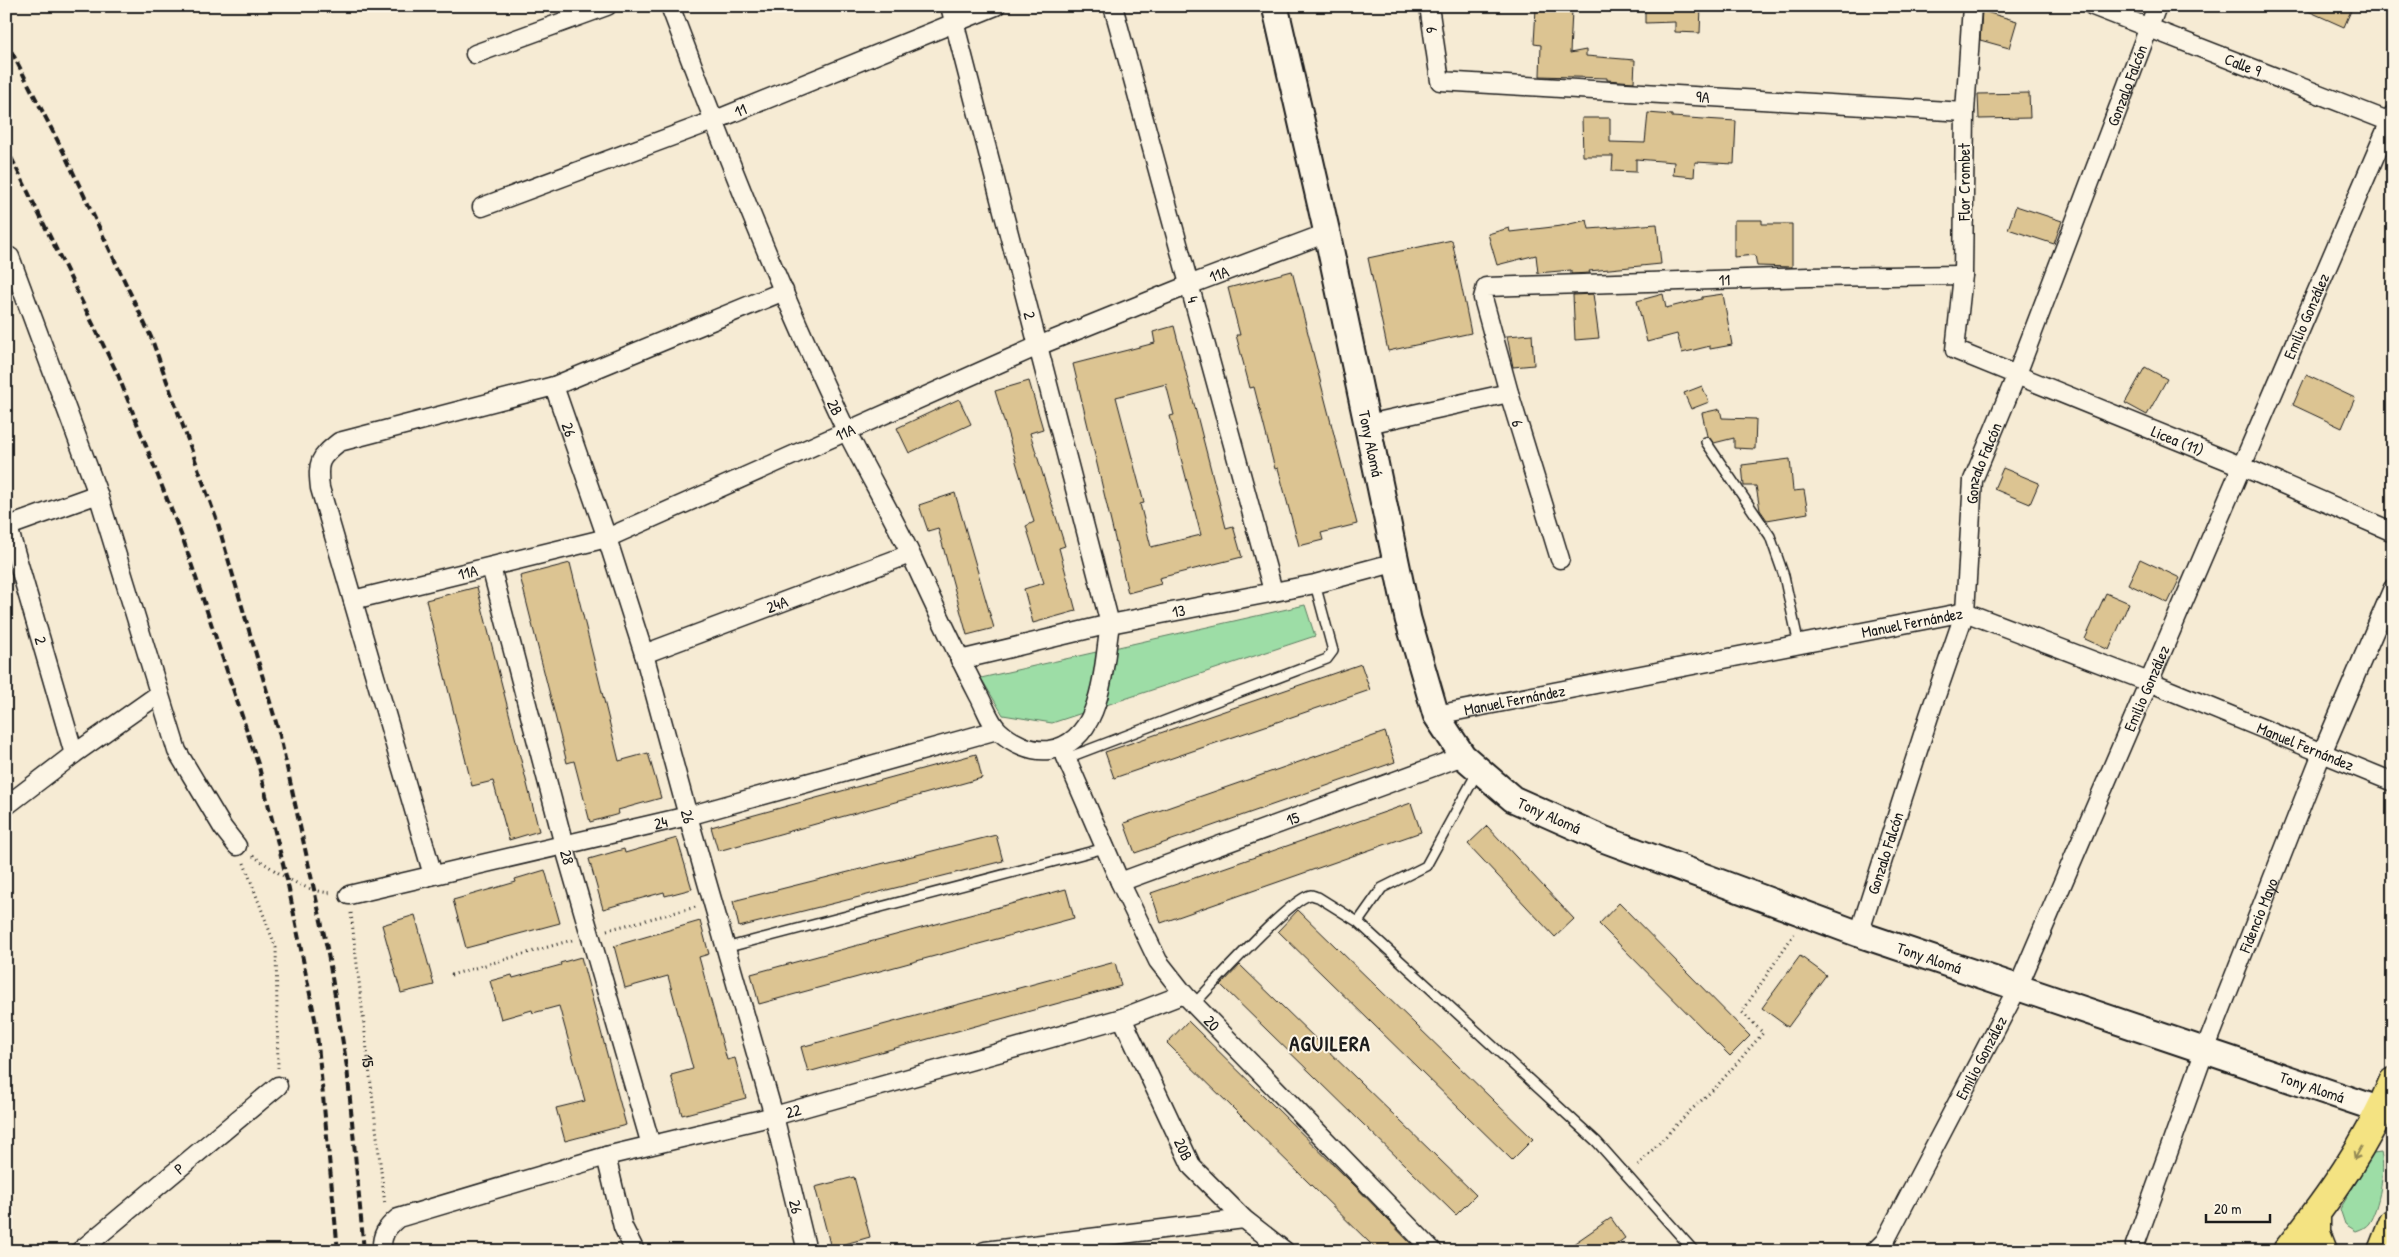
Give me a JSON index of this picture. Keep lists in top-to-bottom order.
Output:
{
  "streets": {
    "street": [
      "6",
      "Calle 9",
      "Gonzalo Falcón",
      "9A",
      "11",
      "Flor Crombet",
      "11A",
      "4",
      "2",
      "Emilio González",
      "2B",
      "26",
      "Licea (11)",
      "Tony Alomá",
      "24A",
      "13",
      "Manuel Fernández",
      "15",
      "24",
      "28",
      "Fidencio Mayo",
      "20",
      "22",
      "20B",
      "P"
    ]
  },
  "crossings": [
    ["6", "9A"],
    ["6", "11"],
    ["Calle 9", "Gonzalo Falcón"],
    ["Calle 9", "Emilio González"],
    ["Gonzalo Falcón", "Licea (11)"],
    ["Gonzalo Falcón", "Tony Alomá"],
    ["Gonzalo Falcón", "Manuel Fernández"],
    ["9A", "Flor Crombet"],
    ["11", "Flor Crombet"],
    ["11", "2"],
    ["11", "2B"],
    ["Flor Crombet", "Licea (11)"],
    ["11A", "4"],
    ["11A", "2"],
    ["11A", "2B"],
    ["11A", "26"],
    ["11A", "Tony Alomá"],
    ["11A", "28"],
    ["4", "13"],
    ["2", "13"],
    ["Emilio González", "Licea (11)"],
    ["Emilio González", "Tony Alomá"],
    ["Emilio González", "Manuel Fernández"],
    ["2B", "24A"],
    ["2B", "13"],
    ["2B", "24"],
    ["2B", "20"],
    ["26", "24A"],
    ["26", "24"],
    ["26", "22"],
    ["Tony Alomá", "13"],
    ["Tony Alomá", "Manuel Fernández"],
    ["Tony Alomá", "15"],
    ["Tony Alomá", "Fidencio Mayo"],
    ["Manuel Fernández", "Fidencio Mayo"],
    ["15", "24"],
    ["15", "20"],
    ["15", "22"],
    ["24", "28"],
    ["28", "22"],
    ["20", "22"],
    ["22", "20B"]
  ],
  "districts": ["AGUILERA"],
  "scale_bar": "20 m"
}
